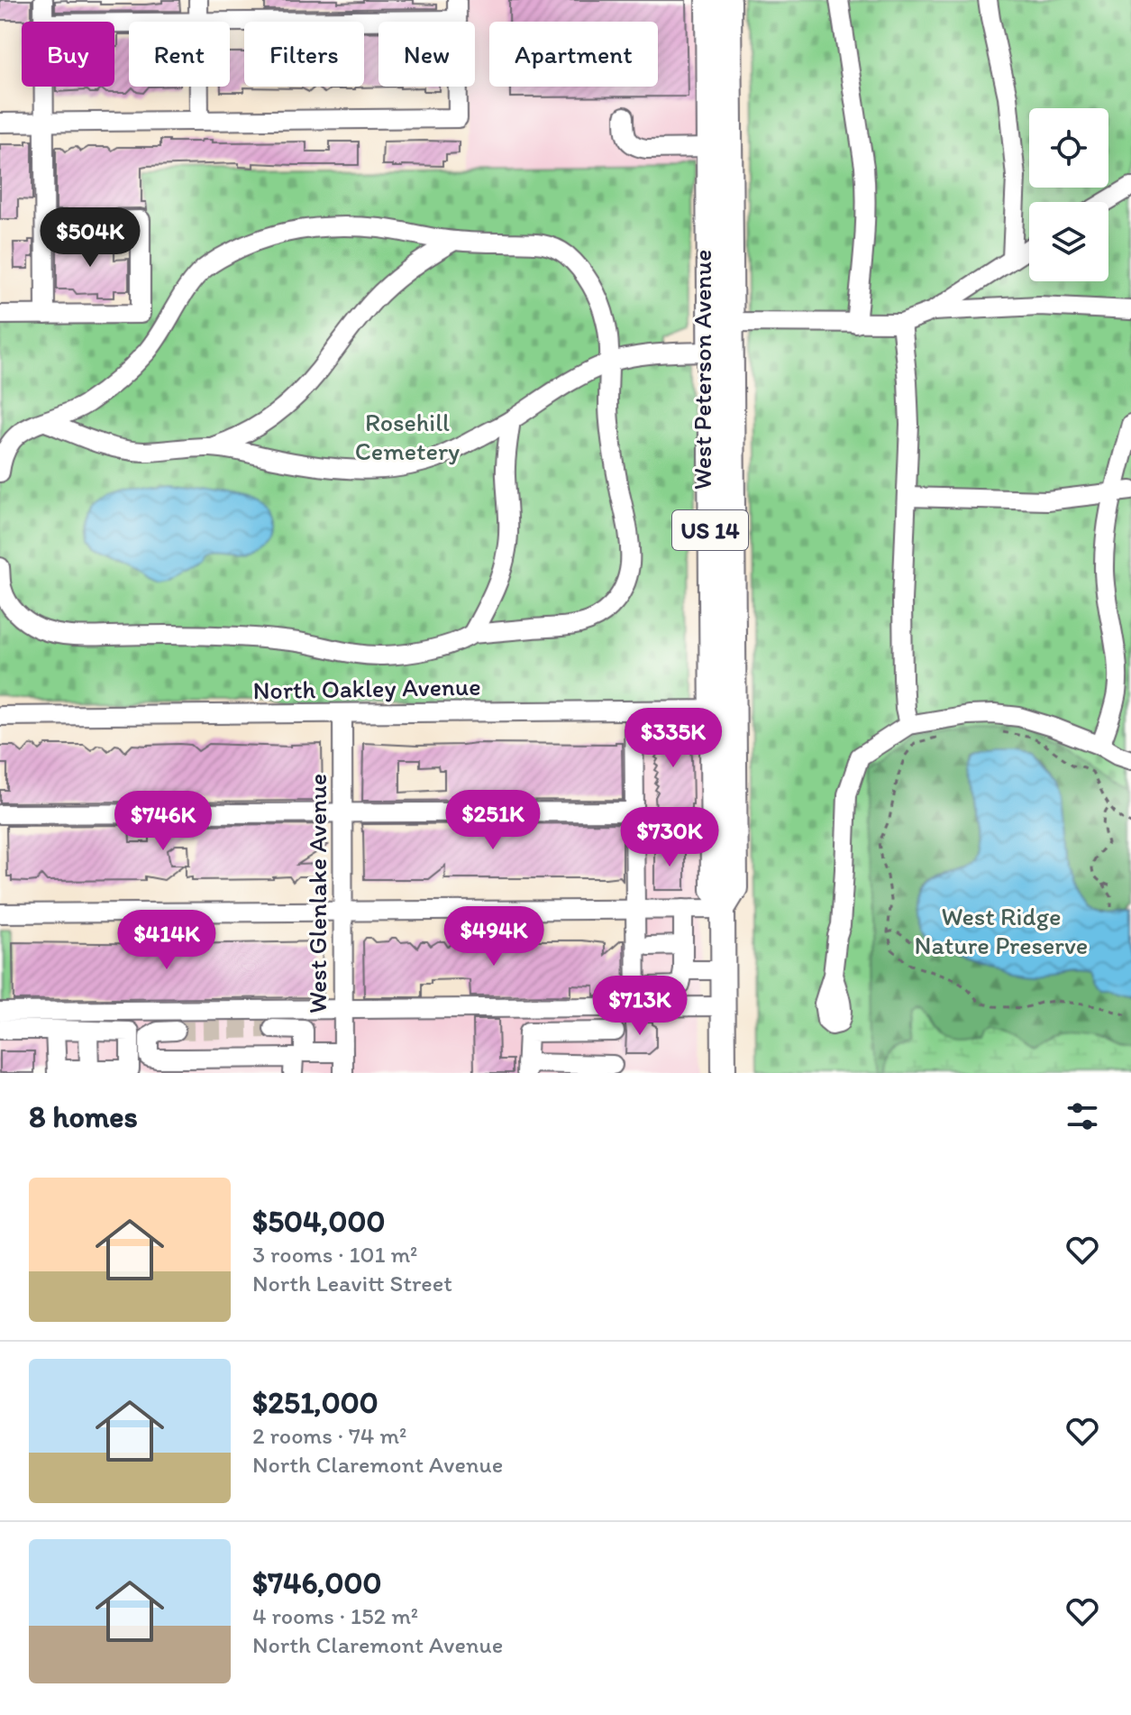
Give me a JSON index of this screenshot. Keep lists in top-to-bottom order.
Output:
{
  "streets": {
    "main road": ["West Peterson Avenue", "US 14"],
    "street": ["North Oakley Avenue", "West Glenlake Avenue"]
  },
  "crossings": [
    ["West Peterson Avenue", "North Oakley Avenue"],
    ["North Oakley Avenue", "West Glenlake Avenue"]
  ],
  "parks": ["Rosehill Cemetery", "West Ridge Nature Preserve"],
  "page": {
    "chip": [
      "Buy",
      "Rent",
      "Filters",
      "New",
      "Apartment"
    ],
    "price": [
      "$504K",
      "$335K",
      "$251K",
      "$746K",
      "$730K",
      "$494K",
      "$414K",
      "$713K"
    ],
    "heading": "8 homes",
    "list": [
      {
        "name": "$504,000",
        "note": "3 rooms · 101 m² · North Leavitt Street"
      },
      {
        "name": "$251,000",
        "note": "2 rooms · 74 m² · North Claremont Avenue"
      },
      {
        "name": "$746,000",
        "note": "4 rooms · 152 m² · North Claremont Avenue"
      }
    ]
  }
}
